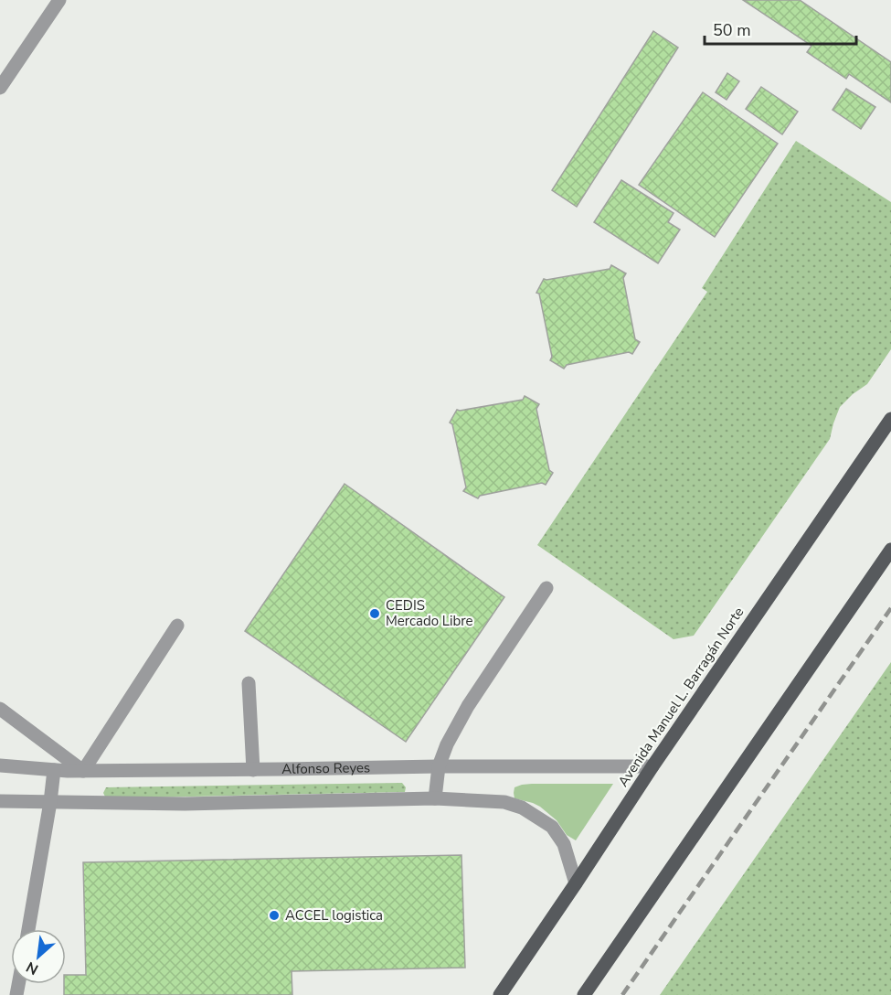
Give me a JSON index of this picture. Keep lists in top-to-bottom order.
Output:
{
  "streets": {
    "main road": ["Avenida Manuel L. Barragán Norte"],
    "lane": ["Alfonso Reyes"]
  },
  "crossings": [
    ["Avenida Manuel L. Barragán Norte", "Alfonso Reyes"]
  ],
  "places": ["CEDIS Mercado Libre", "ACCEL logistica"],
  "scale_bar": "50 m",
  "north": "bottom left"
}
